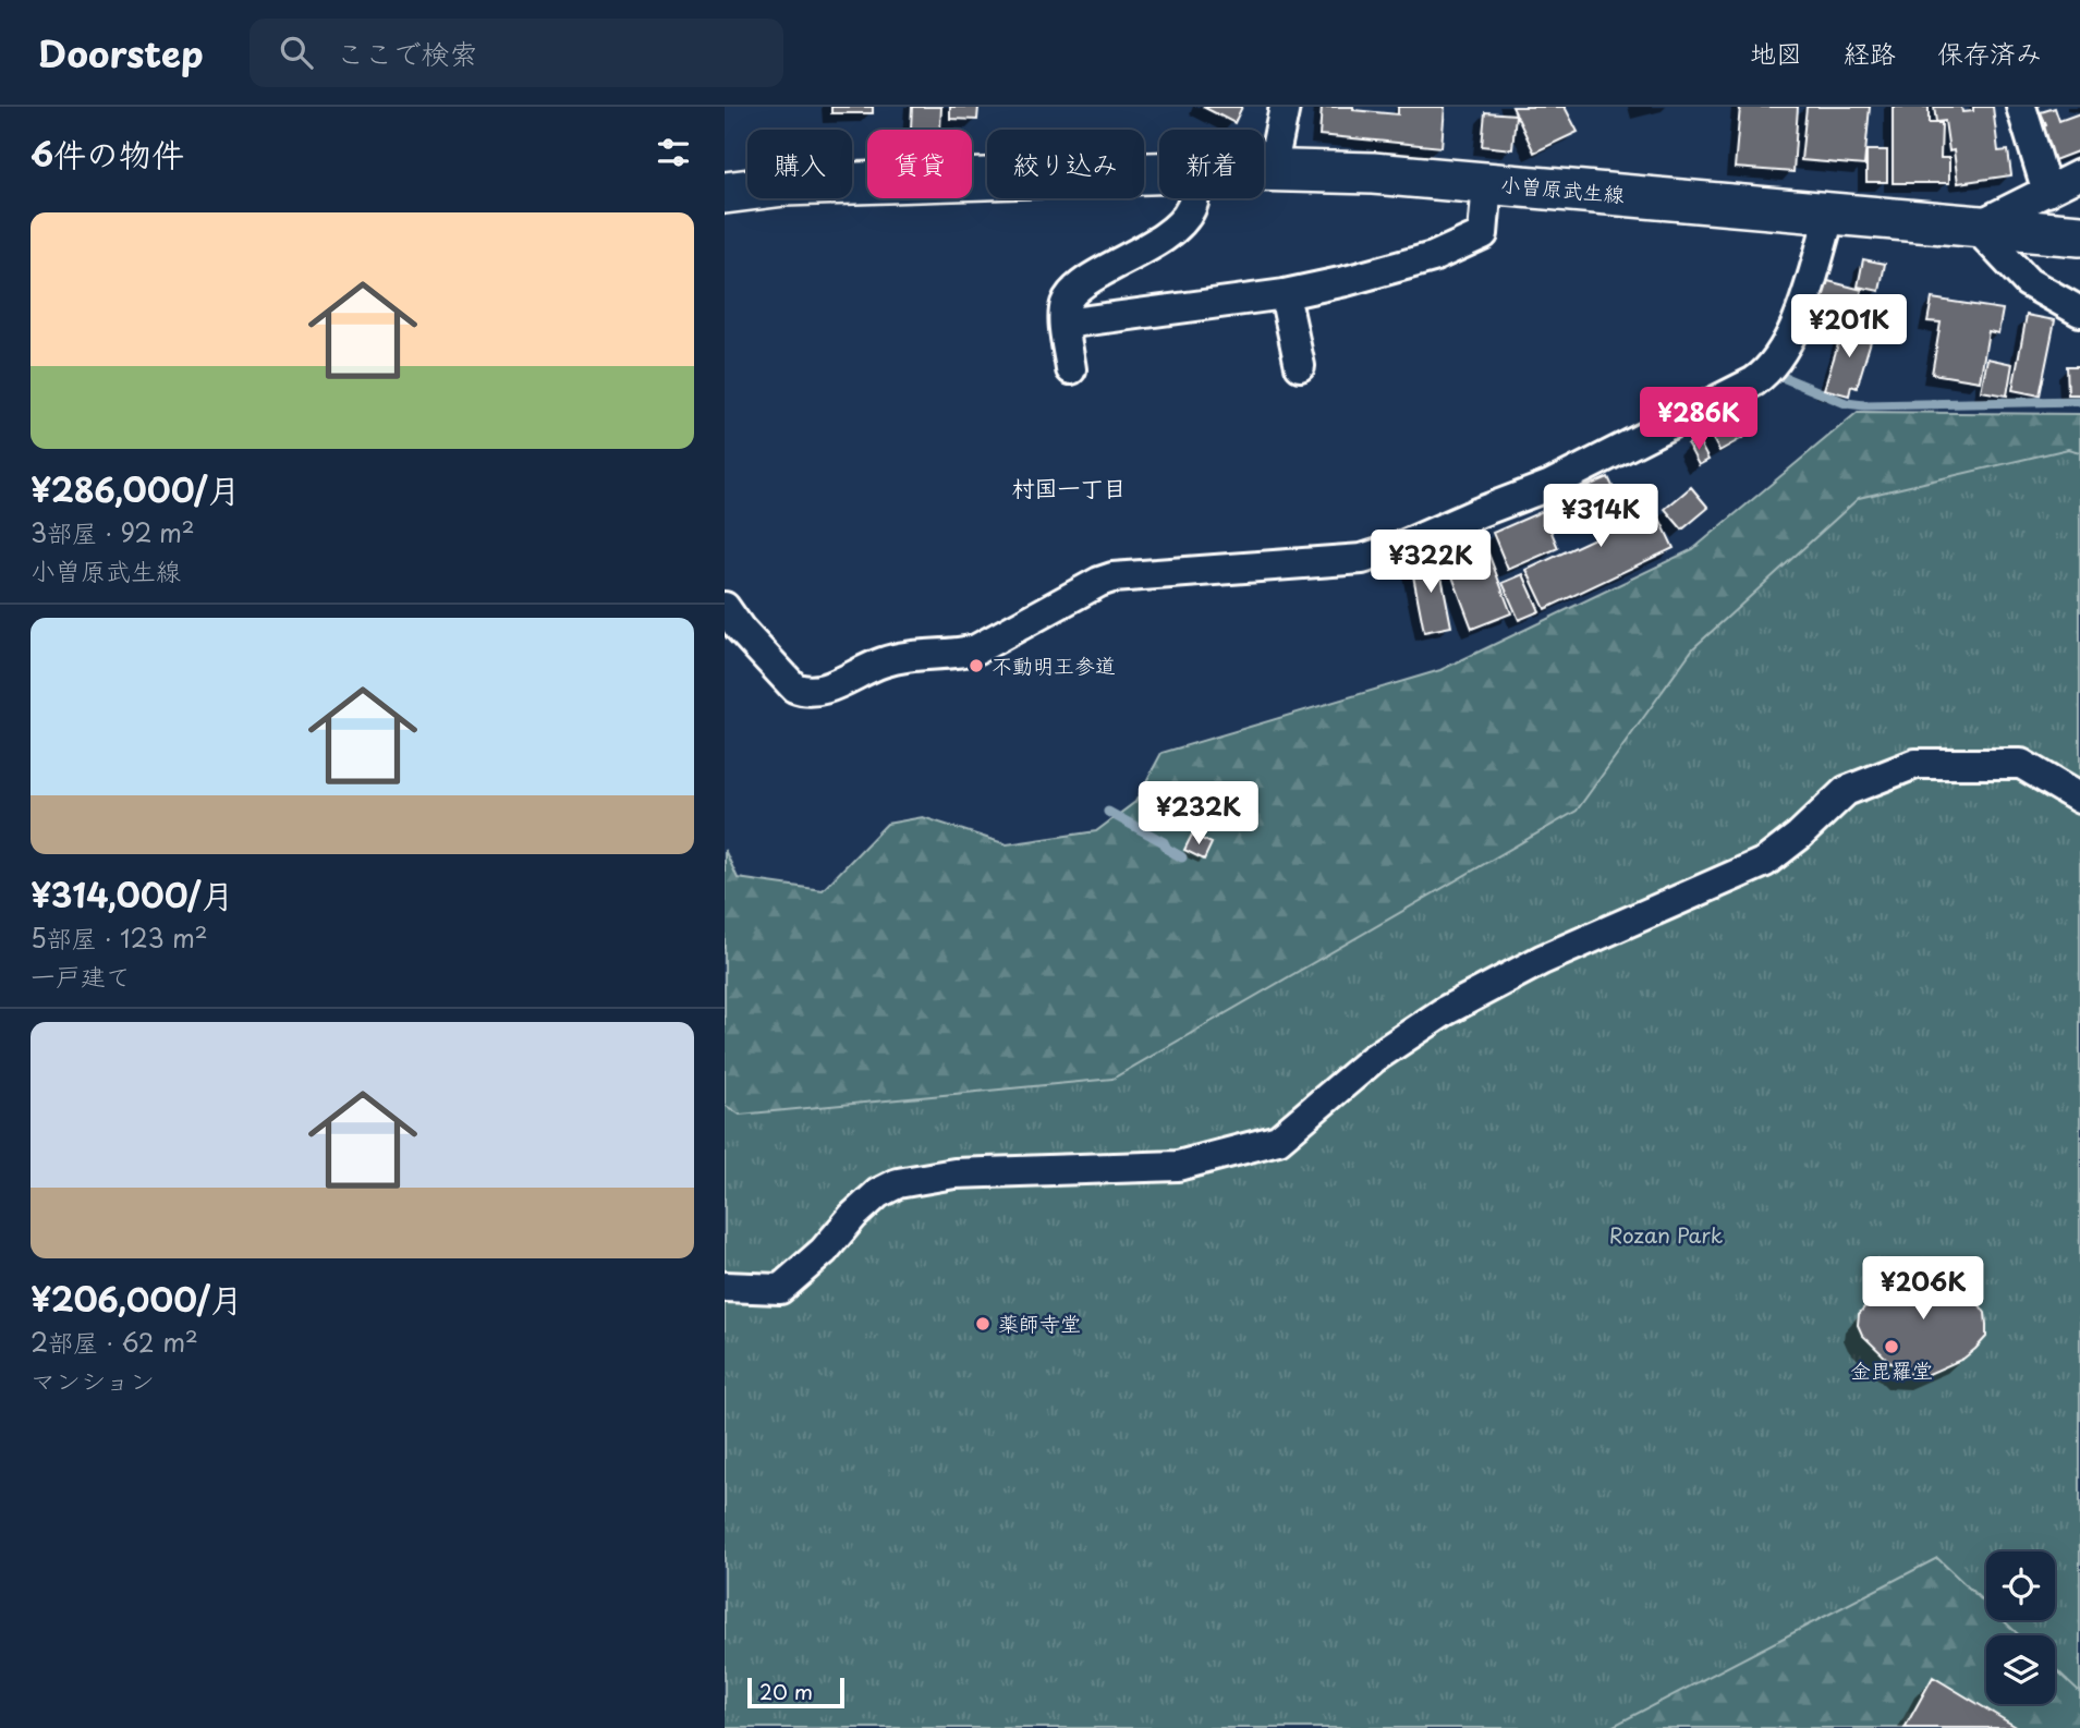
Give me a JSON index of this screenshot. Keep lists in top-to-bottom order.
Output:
{
  "streets": {
    "main road": ["小曽原武生線"]
  },
  "districts": ["村国一丁目"],
  "parks": ["Rozan Park"],
  "places": ["不動明王参道", "薬師寺堂", "金毘羅堂"],
  "scale_bar": "20 m",
  "page": {
    "header": "Doorstep",
    "search": "ここで検索",
    "nav": ["地図", "経路", "保存済み"],
    "heading": "6件の物件",
    "chip": [
      "購入",
      "賃貸",
      "絞り込み",
      "新着"
    ],
    "list": [
      {
        "name": "¥286,000/月",
        "note": "3部屋 · 92 m² · 小曽原武生線"
      },
      {
        "name": "¥314,000/月",
        "note": "5部屋 · 123 m² · 一戸建て"
      },
      {
        "name": "¥206,000/月",
        "note": "2部屋 · 62 m² · マンション"
      }
    ],
    "price": [
      "¥201K",
      "¥286K",
      "¥314K",
      "¥322K",
      "¥232K",
      "¥206K"
    ],
    "scale": "20 m"
  }
}
